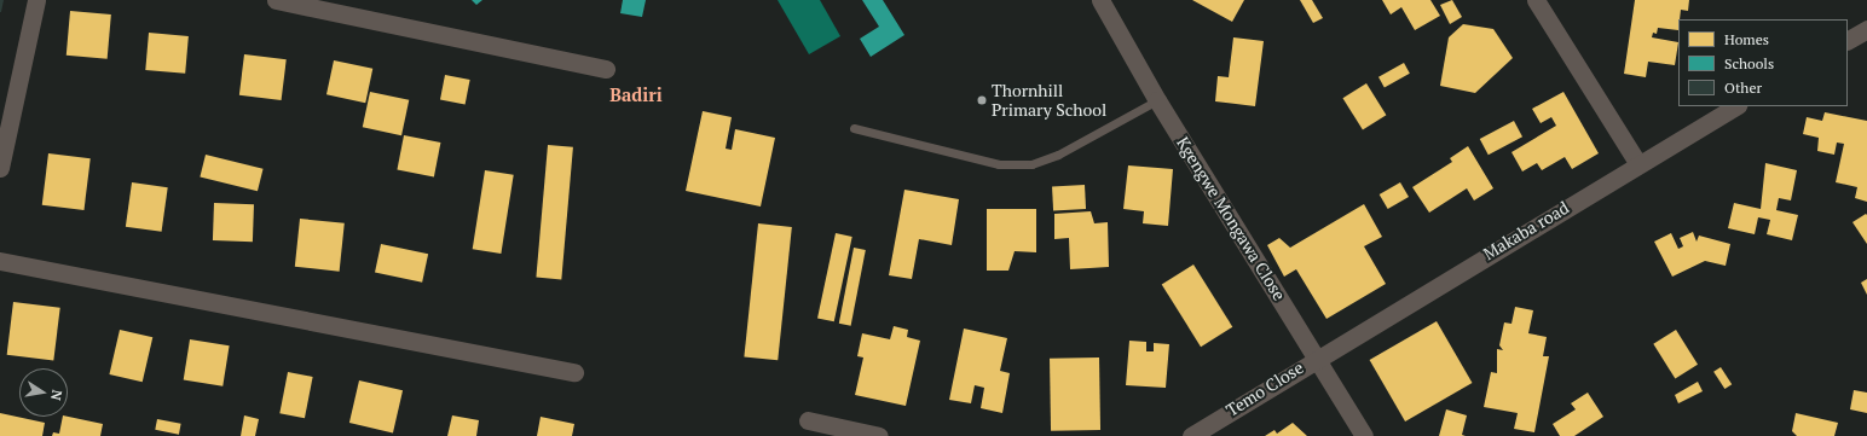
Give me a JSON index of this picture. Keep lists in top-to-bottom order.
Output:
{
  "streets": {
    "street": ["Kgengwe Mongawa Close", "Makaba road", "Temo Close"]
  },
  "crossings": [
    ["Kgengwe Mongawa Close", "Makaba road"],
    ["Kgengwe Mongawa Close", "Temo Close"],
    ["Makaba road", "Temo Close"]
  ],
  "districts": ["Badiri"],
  "places": ["Thornhill Primary School"],
  "legend": ["Homes", "Schools", "Other"],
  "north": "right"
}
